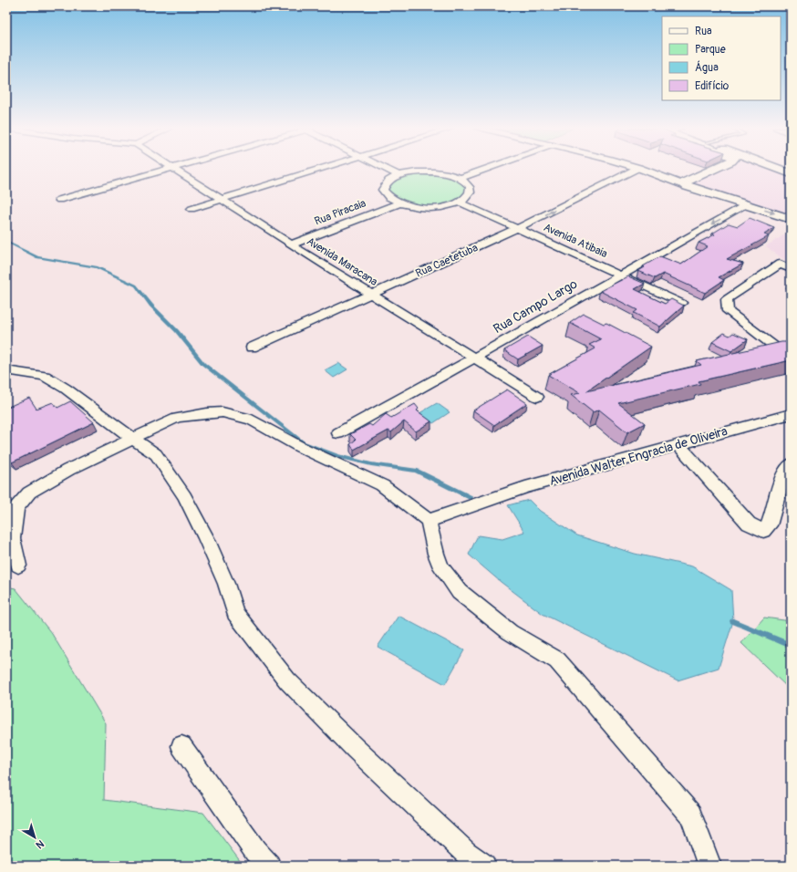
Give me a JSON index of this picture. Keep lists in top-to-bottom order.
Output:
{
  "streets": {
    "street": [
      "Rua Piracaia",
      "Avenida Atibaia",
      "Rua Caetetuba",
      "Avenida Maracana",
      "Rua Campo Largo",
      "Avenida Walter Engracia de Oliveira"
    ]
  },
  "crossings": [
    ["Rua Piracaia", "Avenida Maracana"],
    ["Avenida Atibaia", "Rua Caetetuba"],
    ["Avenida Atibaia", "Rua Campo Largo"],
    ["Rua Caetetuba", "Avenida Maracana"],
    ["Avenida Maracana", "Rua Campo Largo"]
  ],
  "legend": [
    "Rua",
    "Parque",
    "Água",
    "Edifício"
  ],
  "north": "bottom right"
}
